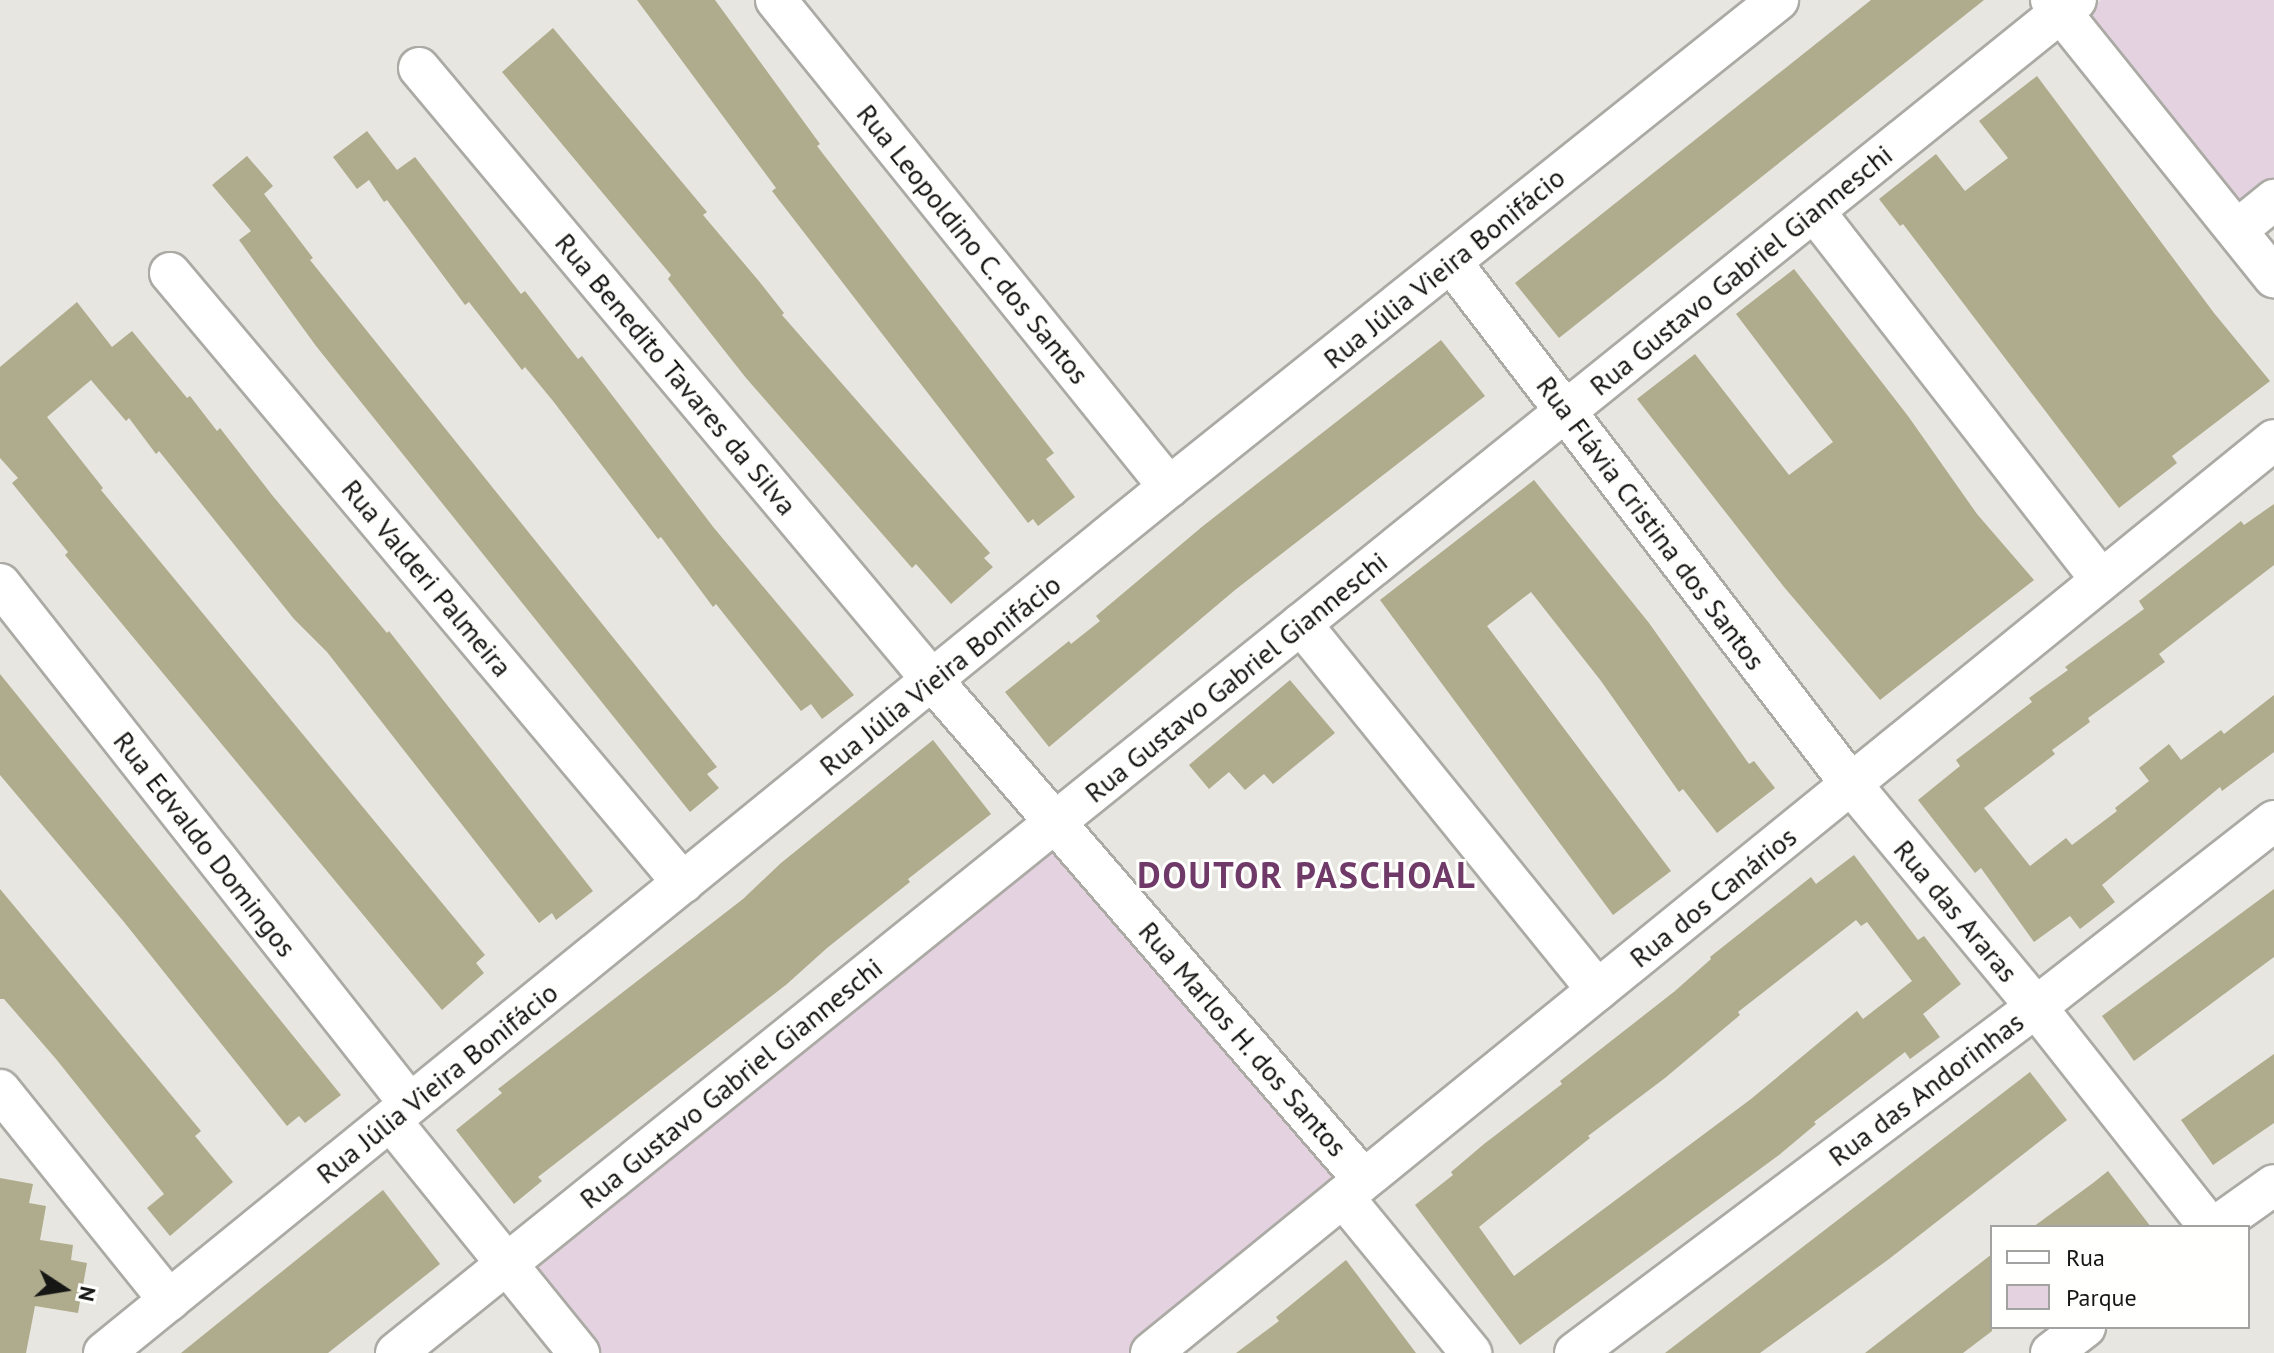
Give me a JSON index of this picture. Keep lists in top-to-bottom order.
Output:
{
  "streets": {
    "street": [
      "Rua Leopoldino C. dos Santos",
      "Rua Júlia Vieira Bonifácio",
      "Rua Gustavo Gabriel Gianneschi",
      "Rua Benedito Tavares da Silva",
      "Rua Flávia Cristina dos Santos",
      "Rua Valderi Palmeira",
      "Rua Edvaldo Domingos",
      "Rua dos Canários",
      "Rua das Araras",
      "Rua Marlos H. dos Santos",
      "Rua das Andorinhas"
    ]
  },
  "crossings": [
    ["Rua Leopoldino C. dos Santos", "Rua Júlia Vieira Bonifácio"],
    ["Rua Júlia Vieira Bonifácio", "Rua Benedito Tavares da Silva"],
    ["Rua Júlia Vieira Bonifácio", "Rua Flávia Cristina dos Santos"],
    ["Rua Júlia Vieira Bonifácio", "Rua Valderi Palmeira"],
    ["Rua Júlia Vieira Bonifácio", "Rua Edvaldo Domingos"],
    ["Rua Júlia Vieira Bonifácio", "Rua Marlos H. dos Santos"],
    ["Rua Gustavo Gabriel Gianneschi", "Rua Flávia Cristina dos Santos"],
    ["Rua Gustavo Gabriel Gianneschi", "Rua Edvaldo Domingos"],
    ["Rua Gustavo Gabriel Gianneschi", "Rua Marlos H. dos Santos"],
    ["Rua Benedito Tavares da Silva", "Rua Marlos H. dos Santos"],
    ["Rua Flávia Cristina dos Santos", "Rua dos Canários"],
    ["Rua Flávia Cristina dos Santos", "Rua das Araras"],
    ["Rua dos Canários", "Rua das Araras"],
    ["Rua dos Canários", "Rua Marlos H. dos Santos"],
    ["Rua das Araras", "Rua das Andorinhas"]
  ],
  "districts": ["DOUTOR PASCHOAL"],
  "legend": ["Rua", "Parque"],
  "north": "right"
}
